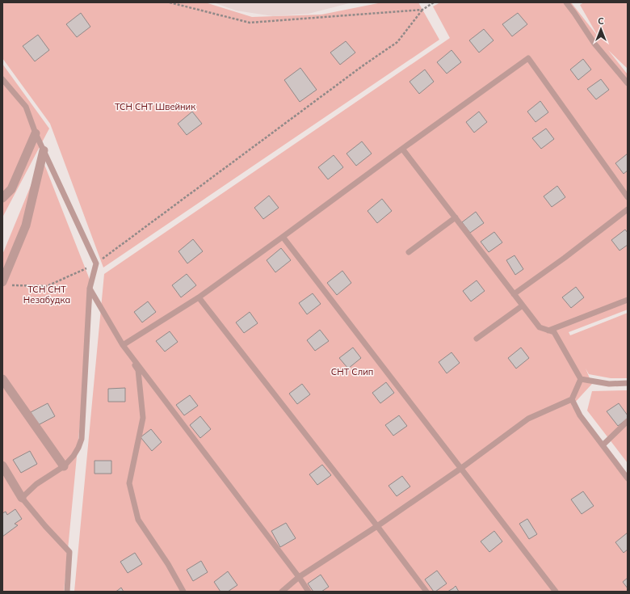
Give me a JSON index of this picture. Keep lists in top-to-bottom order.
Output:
{
  "parks": ["ТСН СНТ Швейник", "ТСН СНТ Незабудка", "СНТ Слип"],
  "north": "top"
}
